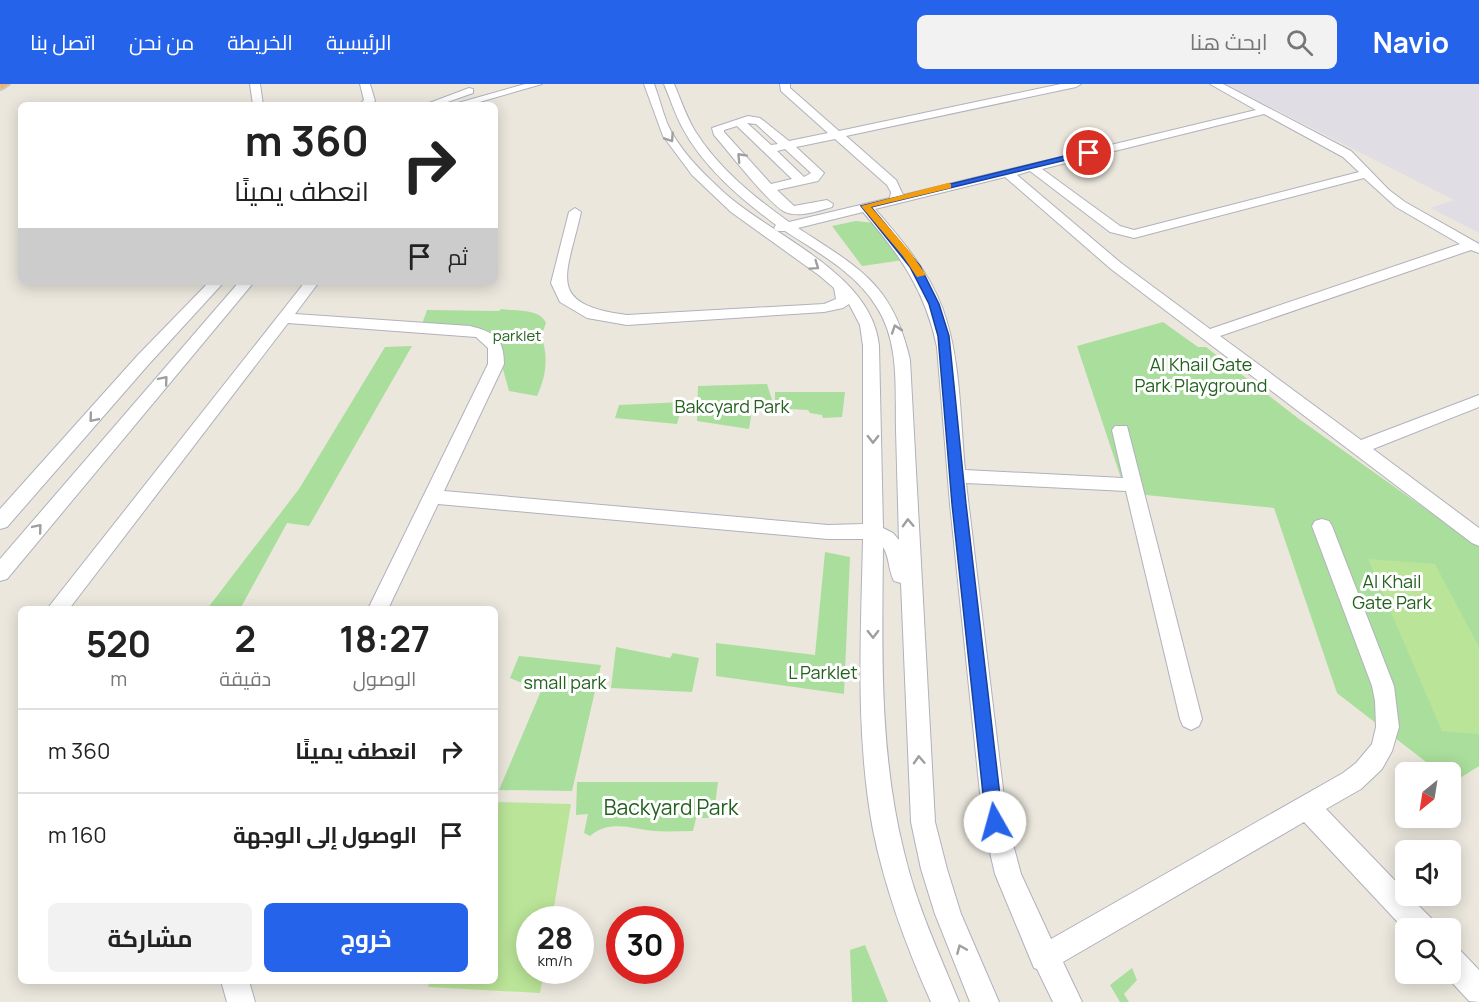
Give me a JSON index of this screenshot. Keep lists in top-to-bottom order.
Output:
{
  "parks": [
    "parklet",
    "Al Khail Gate Park Playground",
    "Bakcyard Park",
    "Al Khail Gate Park",
    "L Parklet",
    "small park",
    "Backyard Park"
  ],
  "north": "bottom left",
  "page": {
    "header": "Navio",
    "search": "ابحث هنا",
    "nav": [
      "الرئيسية",
      "الخريطة",
      "من نحن",
      "اتصل بنا"
    ],
    "turn": ["360 m", "انعطف يمينًا"],
    "then": "ثم",
    "eta": [
      "18:27",
      "الوصول",
      "2",
      "دقيقة",
      "520",
      "m"
    ],
    "list": [
      {
        "name": "انعطف يمينًا",
        "value": "360 m"
      },
      {
        "name": "الوصول إلى الوجهة",
        "value": "160 m"
      }
    ],
    "buttons": ["خروج", "مشاركة"],
    "speed": "28 km/h",
    "limit": "30"
  }
}
